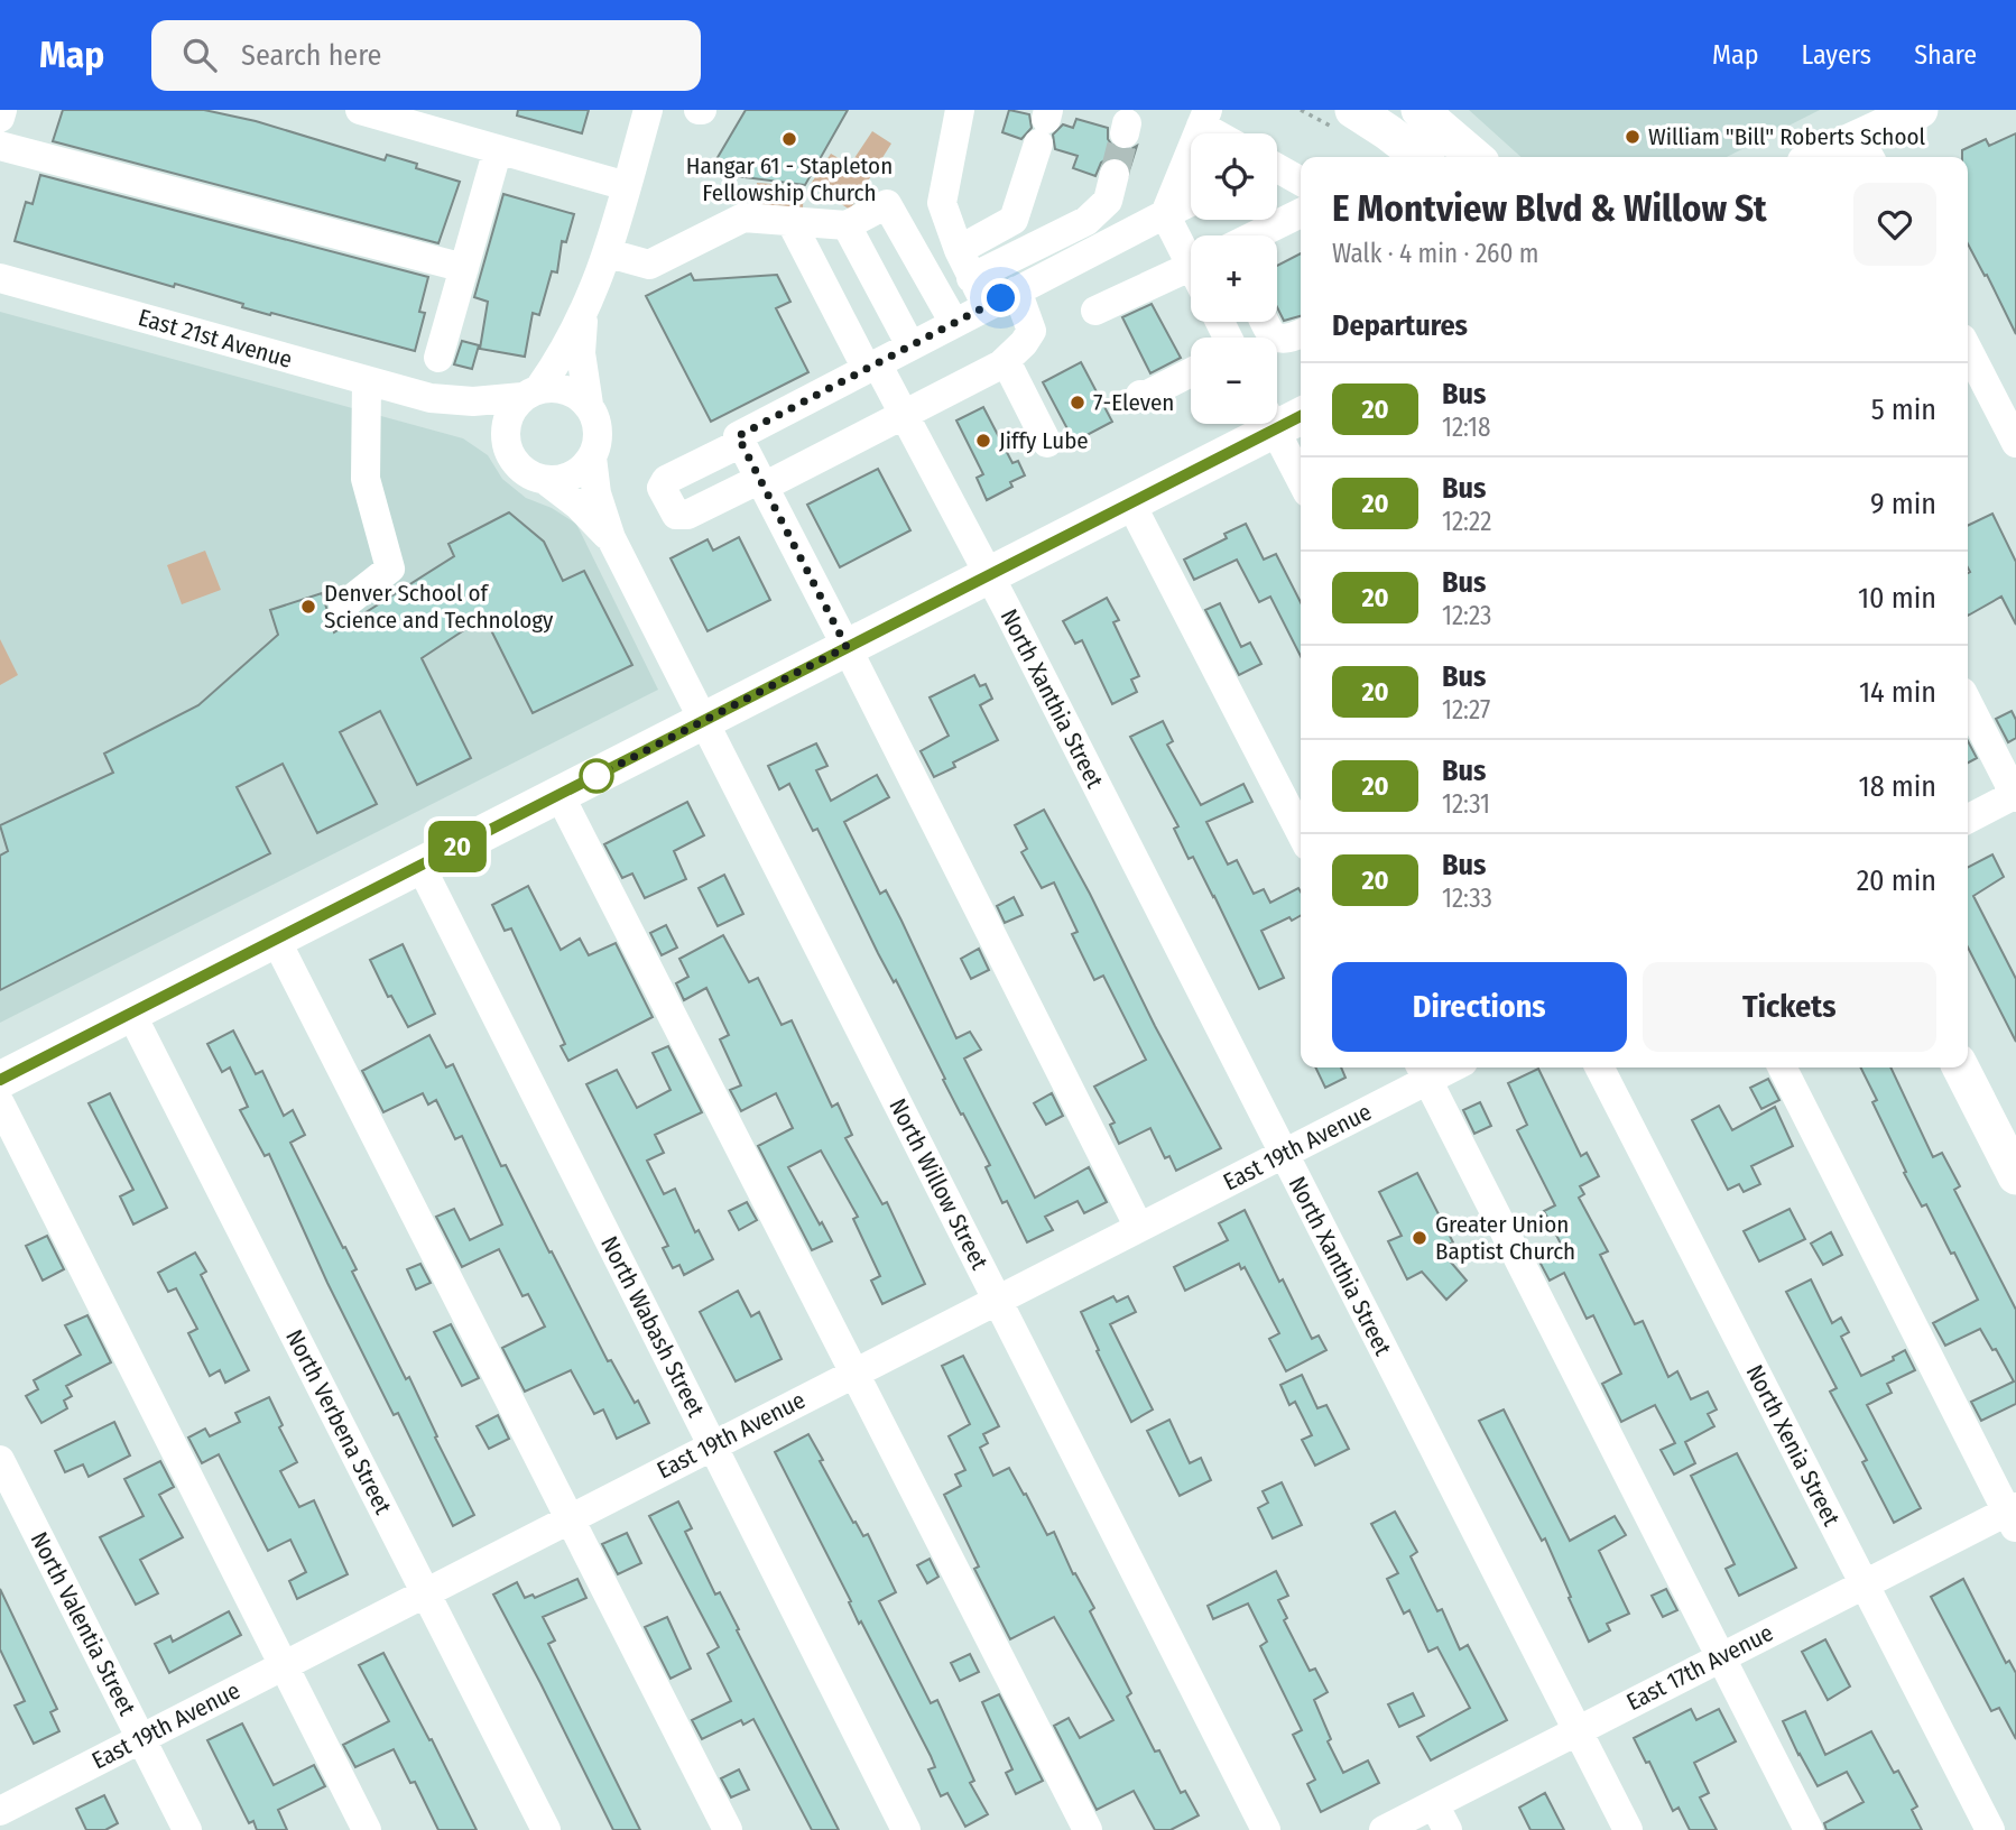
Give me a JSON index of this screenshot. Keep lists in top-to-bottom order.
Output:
{
  "streets": {
    "street": [
      "East 21st Avenue",
      "North Xanthia Street",
      "East 19th Avenue",
      "North Willow Street",
      "North Wabash Street",
      "North Verbena Street",
      "North Xenia Street",
      "North Valentia Street",
      "East 17th Avenue"
    ]
  },
  "crossings": [
    ["East 21st Avenue", "North Willow Street"],
    ["North Xanthia Street", "East 19th Avenue"],
    ["North Xanthia Street", "East 17th Avenue"],
    ["East 19th Avenue", "North Willow Street"],
    ["East 19th Avenue", "North Wabash Street"],
    ["East 19th Avenue", "North Verbena Street"],
    ["East 19th Avenue", "North Valentia Street"],
    ["North Xenia Street", "East 17th Avenue"]
  ],
  "places": [
    "William \"Bill\" Roberts School",
    "Hangar 61 - Stapleton Fellowship Church",
    "7-Eleven",
    "Jiffy Lube",
    "Denver School of Science and Technology",
    "Greater Union Baptist Church"
  ],
  "lines": ["bus line 20"],
  "page": {
    "header": "Map",
    "search": "Search here",
    "nav": ["Map", "Layers", "Share"],
    "on_map": "20",
    "map_buttons": ["+", "−"],
    "heading": [
      ["E Montview Blvd & Willow St", "Walk · 4 min · 260 m"],
      "Departures"
    ],
    "list": [
      {
        "mark": "20",
        "name": "Bus",
        "note": "12:18",
        "value": "5 min"
      },
      {
        "mark": "20",
        "name": "Bus",
        "note": "12:22",
        "value": "9 min"
      },
      {
        "mark": "20",
        "name": "Bus",
        "note": "12:23",
        "value": "10 min"
      },
      {
        "mark": "20",
        "name": "Bus",
        "note": "12:27",
        "value": "14 min"
      },
      {
        "mark": "20",
        "name": "Bus",
        "note": "12:31",
        "value": "18 min"
      },
      {
        "mark": "20",
        "name": "Bus",
        "note": "12:33",
        "value": "20 min"
      }
    ],
    "buttons": ["Directions", "Tickets"]
  }
}
